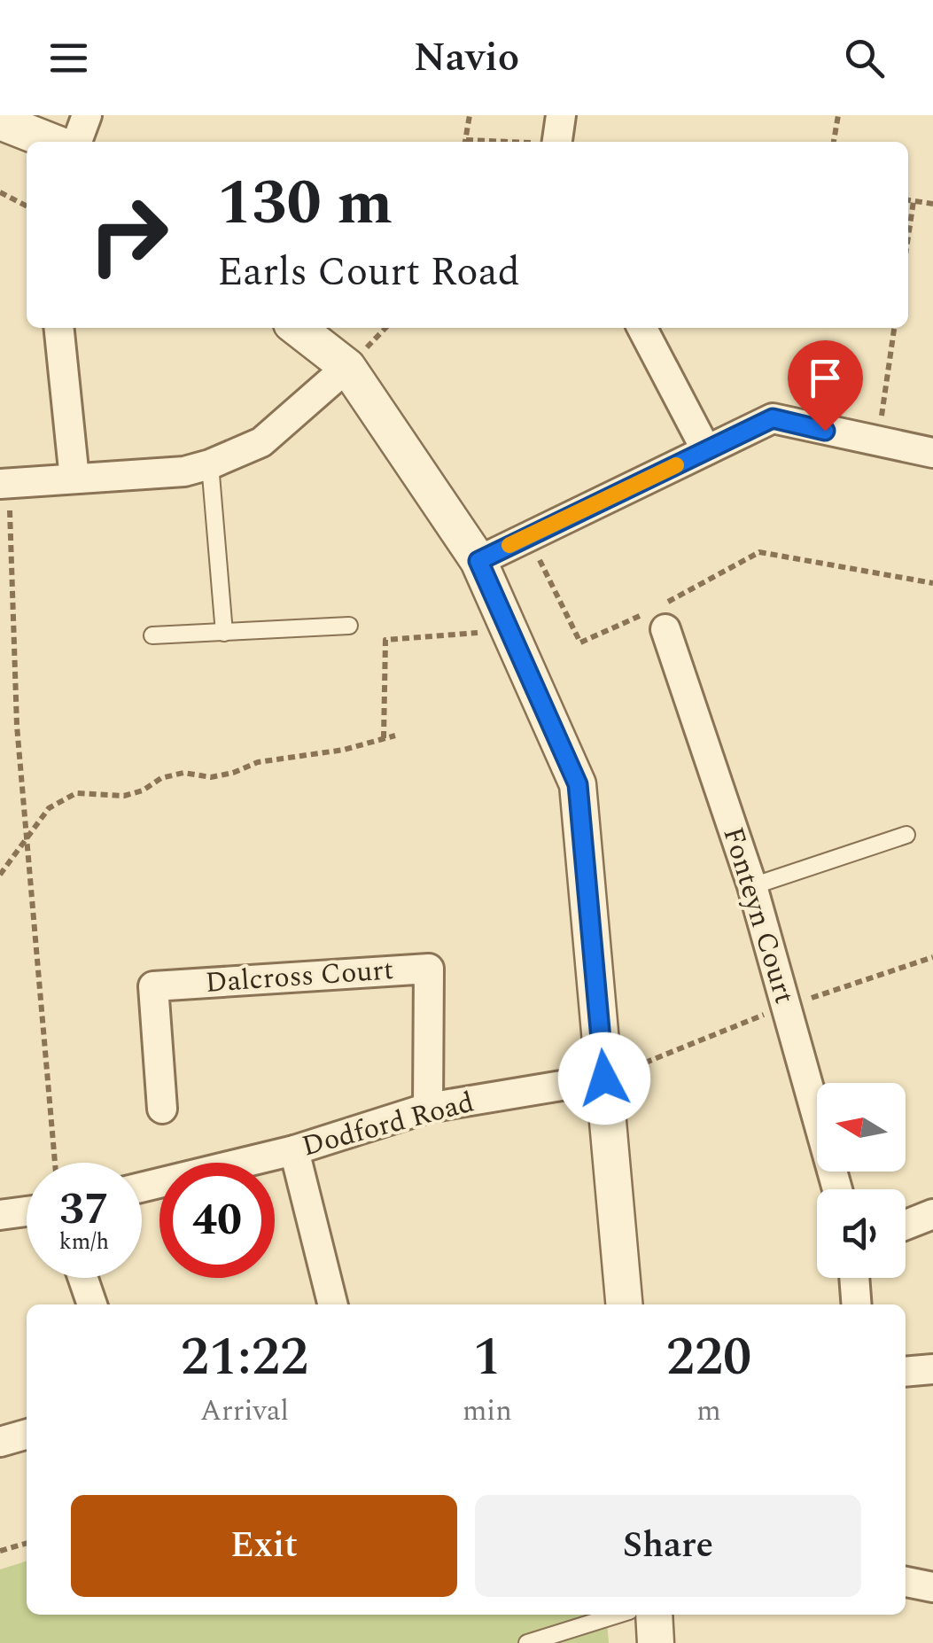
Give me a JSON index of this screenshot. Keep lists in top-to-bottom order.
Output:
{
  "streets": {
    "street": ["Fonteyn Court", "Dalcross Court", "Dodford Road"]
  },
  "crossings": [
    ["Dalcross Court", "Dodford Road"]
  ],
  "north": "left",
  "page": {
    "header": "Navio",
    "turn": ["130 m", "Earls Court Road"],
    "speed": "37 km/h",
    "limit": "40",
    "eta": [
      "21:22",
      "Arrival",
      "1",
      "min",
      "220",
      "m"
    ],
    "buttons": ["Exit", "Share"]
  }
}
